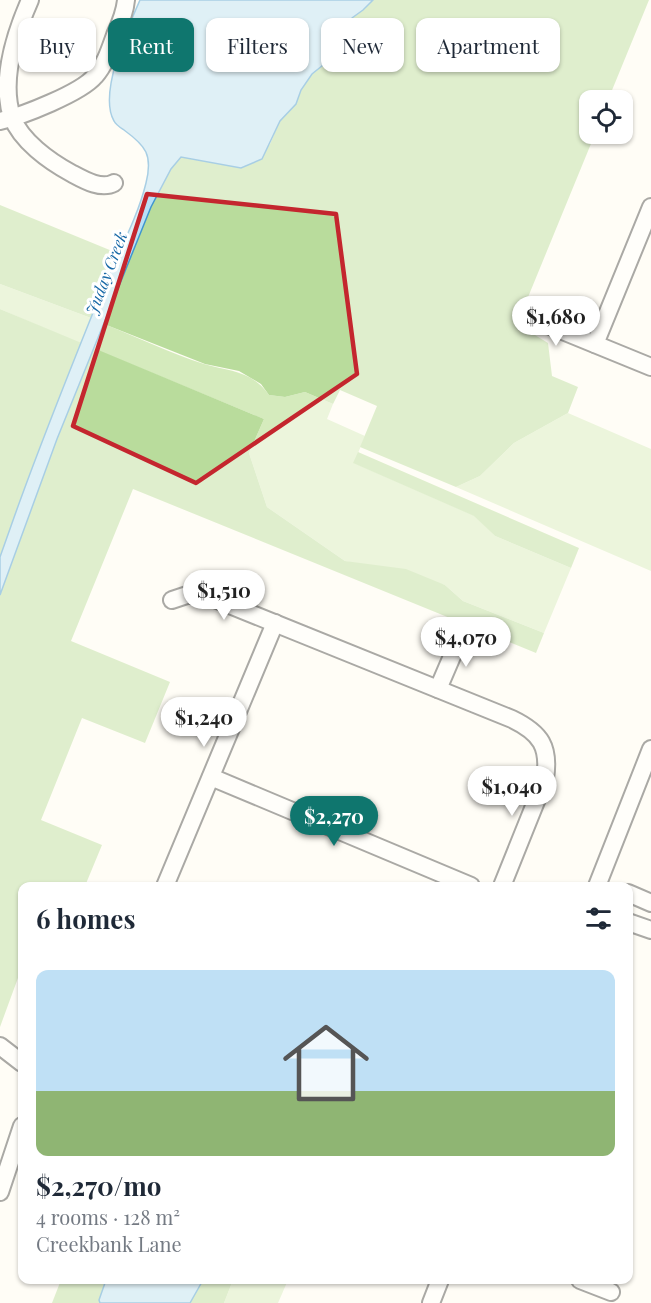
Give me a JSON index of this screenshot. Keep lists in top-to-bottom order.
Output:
{
  "water": ["Juday Creek"],
  "page": {
    "chip": [
      "Buy",
      "Rent",
      "Filters",
      "New",
      "Apartment"
    ],
    "price": [
      "$1,680",
      "$1,510",
      "$4,070",
      "$1,240",
      "$1,040",
      "$2,270"
    ],
    "heading": "6 homes",
    "list": [
      {
        "name": "$2,270/mo",
        "note": "4 rooms · 128 m² · Creekbank Lane"
      }
    ]
  }
}
